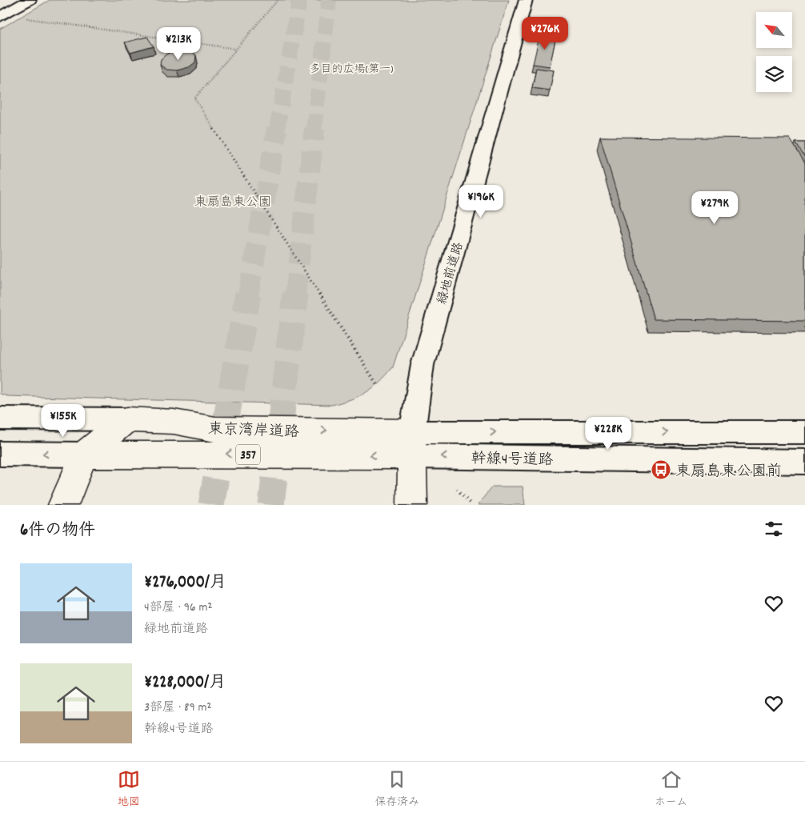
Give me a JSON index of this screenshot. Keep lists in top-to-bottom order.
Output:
{
  "streets": {
    "highway": ["東京湾岸道路", "357"],
    "street": ["緑地前道路", "幹線4号道路"]
  },
  "crossings": [
    ["緑地前道路", "東京湾岸道路"],
    ["緑地前道路", "幹線4号道路"],
    ["東京湾岸道路", "幹線4号道路"]
  ],
  "parks": ["多目的広場(第一)", "東扇島東公園"],
  "places": {
    "bus stop": ["東扇島東公園前"]
  },
  "north": "top left",
  "page": {
    "price": [
      "¥276K",
      "¥213K",
      "¥196K",
      "¥279K",
      "¥155K",
      "¥228K"
    ],
    "heading": "6件の物件",
    "list": [
      {
        "name": "¥276,000/月",
        "note": "4部屋 · 96 m² · 緑地前道路"
      },
      {
        "name": "¥228,000/月",
        "note": "3部屋 · 89 m² · 幹線4号道路"
      }
    ],
    "tabs": ["地図", "保存済み", "ホーム"]
  }
}
